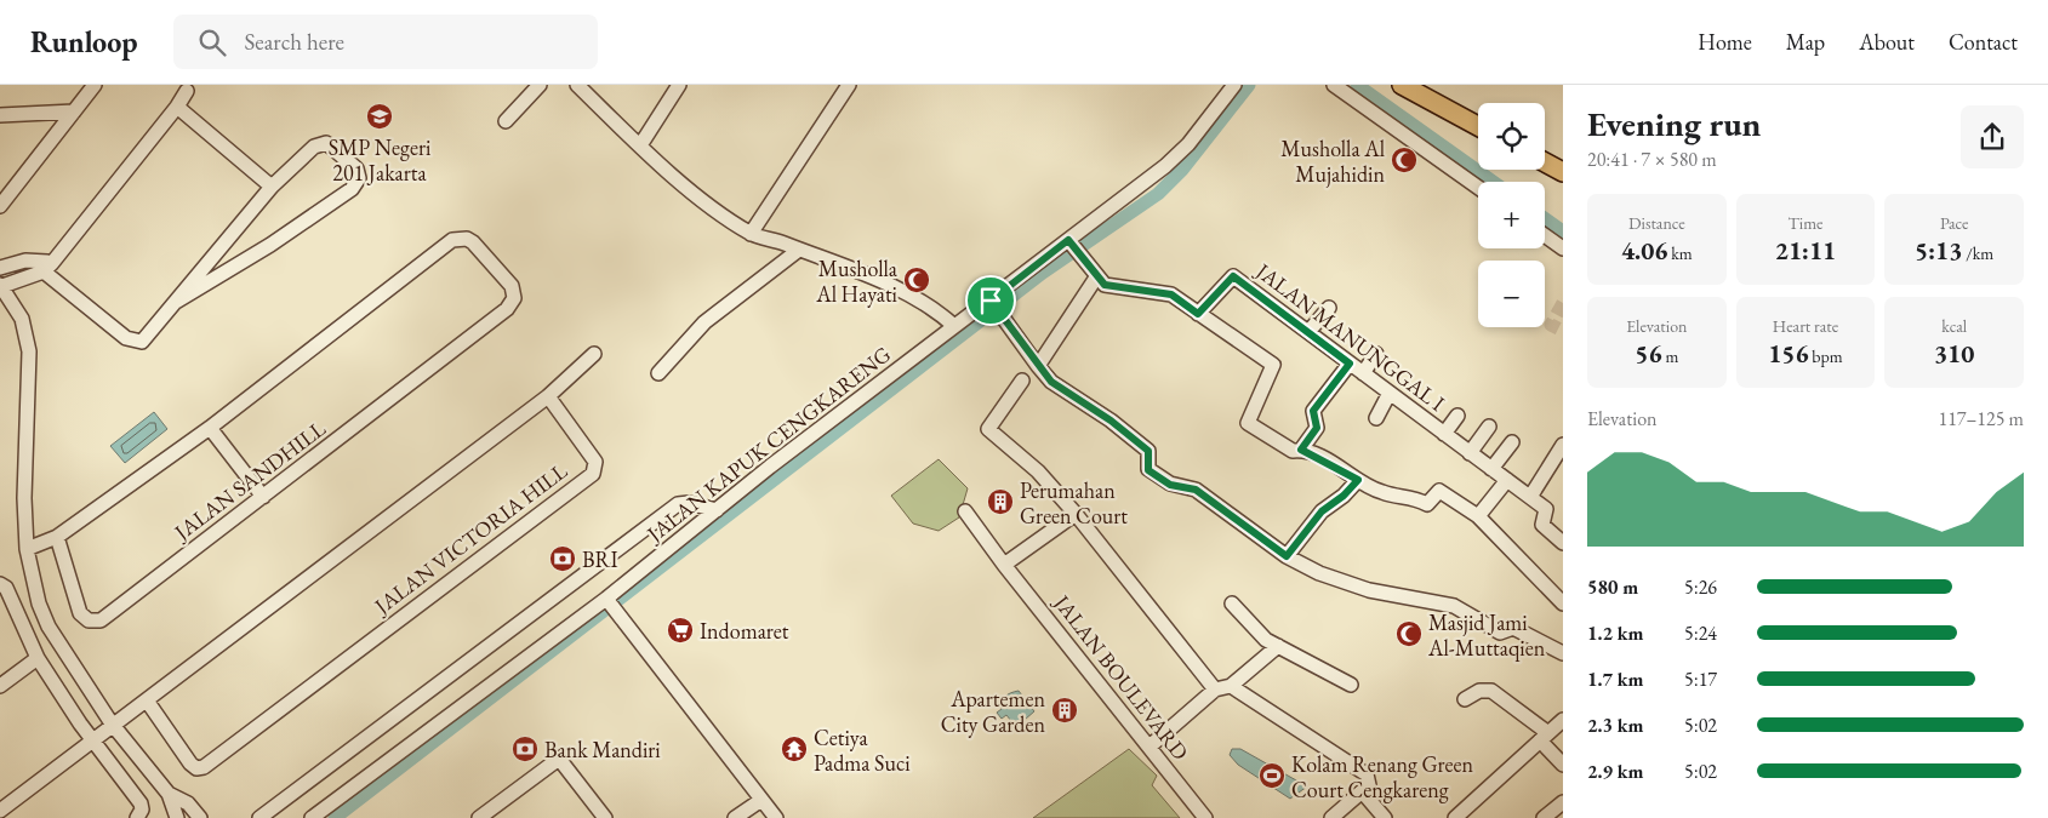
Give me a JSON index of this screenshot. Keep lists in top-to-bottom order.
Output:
{
  "streets": {
    "street": [
      "JALAN MANUNGGAL I",
      "JALAN KAPUK CENGKARENG",
      "JALAN SANDHILL",
      "JALAN VICTORIA HILL",
      "JALAN BOULEVARD"
    ]
  },
  "places": {
    "school or university": ["SMP Negeri 201 Jakarta"],
    "mosque": ["Musholla Al Mujahidin", "Musholla Al Hayati", "Masjid Jami Al-Muttaqien"],
    "building": ["Perumahan Green Court", "Apartemen City Garden"],
    "bank": ["BRI", "Bank Mandiri"],
    "supermarket": ["Indomaret"],
    "temple": ["Cetiya Padma Suci"],
    "sports": ["Kolam Renang Green Court Cengkareng"]
  },
  "page": {
    "header": "Runloop",
    "search": "Search here",
    "nav": [
      "Home",
      "Map",
      "About",
      "Contact"
    ],
    "heading": ["Evening run", "20:41 · 7 × 580 m"],
    "map_buttons": ["+", "−"],
    "stats": [
      ["Distance", "4.06 km"],
      ["Time", "21:11"],
      ["Pace", "5:13 /km"],
      ["Elevation", "56 m"],
      ["Heart rate", "156 bpm"],
      ["kcal", "310"]
    ],
    "chart": ["Elevation", "117–125 m"],
    "list": [
      {
        "name": "580 m",
        "note": "5:26"
      },
      {
        "name": "1.2 km",
        "note": "5:24"
      },
      {
        "name": "1.7 km",
        "note": "5:17"
      },
      {
        "name": "2.3 km",
        "note": "5:02"
      },
      {
        "name": "2.9 km",
        "note": "5:02"
      }
    ]
  }
}
